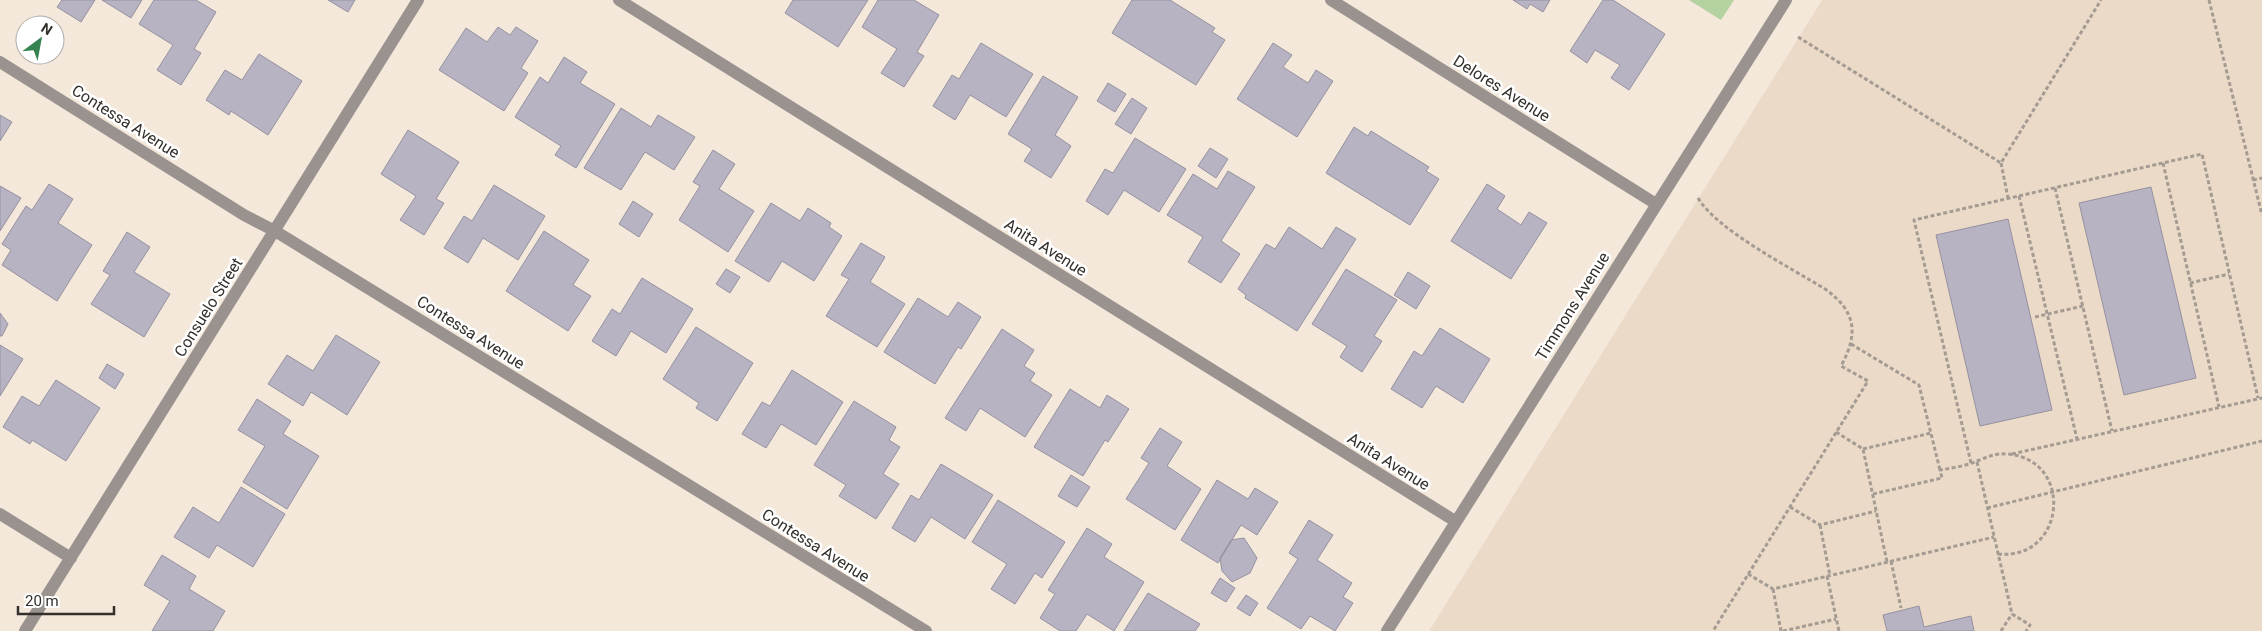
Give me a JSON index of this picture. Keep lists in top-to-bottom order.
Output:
{
  "streets": {
    "street": [
      "Delores Avenue",
      "Contessa Avenue",
      "Anita Avenue",
      "Timmons Avenue",
      "Consuelo Street"
    ]
  },
  "crossings": [
    ["Delores Avenue", "Timmons Avenue"],
    ["Contessa Avenue", "Consuelo Street"],
    ["Anita Avenue", "Timmons Avenue"]
  ],
  "scale_bar": "20 m",
  "north": "top right"
}
